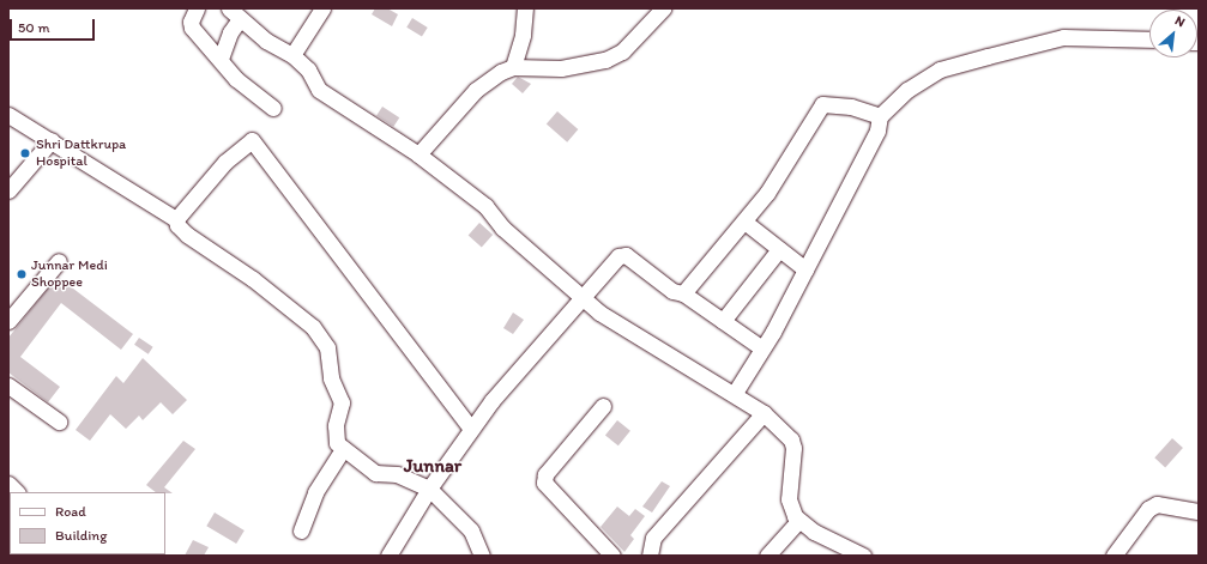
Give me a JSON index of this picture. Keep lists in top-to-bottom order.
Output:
{
  "districts": ["Junnar"],
  "places": ["Shri Dattkrupa Hospital", "Junnar Medi Shoppee"],
  "legend": ["Road", "Building"],
  "scale_bar": "50 m",
  "north": "top right"
}
